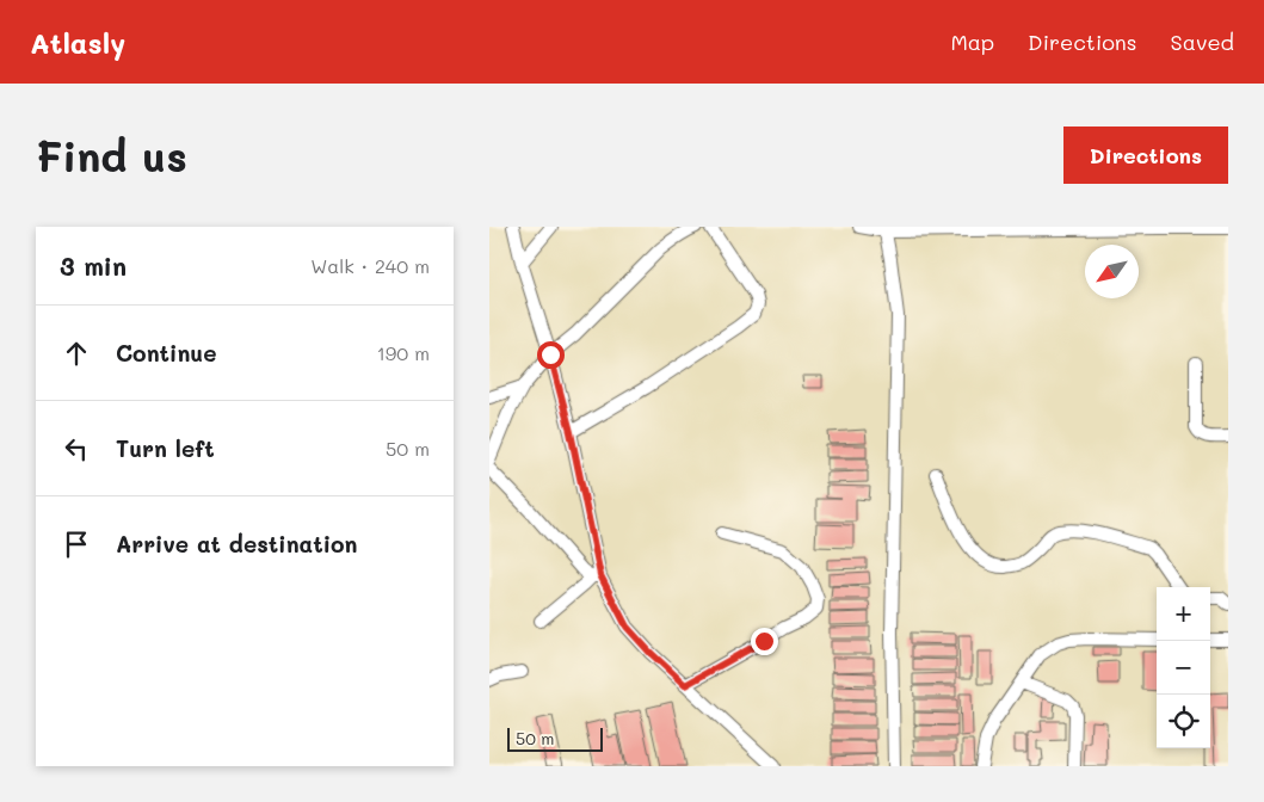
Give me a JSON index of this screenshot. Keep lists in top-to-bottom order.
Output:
{
  "scale_bar": "50 m",
  "north": "bottom left",
  "page": {
    "header": "Atlasly",
    "nav": ["Map", "Directions", "Saved"],
    "buttons": "Directions",
    "title": "Find us",
    "heading": ["3 min", "Walk · 240 m"],
    "list": [
      ["Continue", "190 m"],
      ["Turn left", "50 m"],
      "Arrive at destination"
    ],
    "map_buttons": ["+", "−"],
    "scale": "50 m"
  }
}
